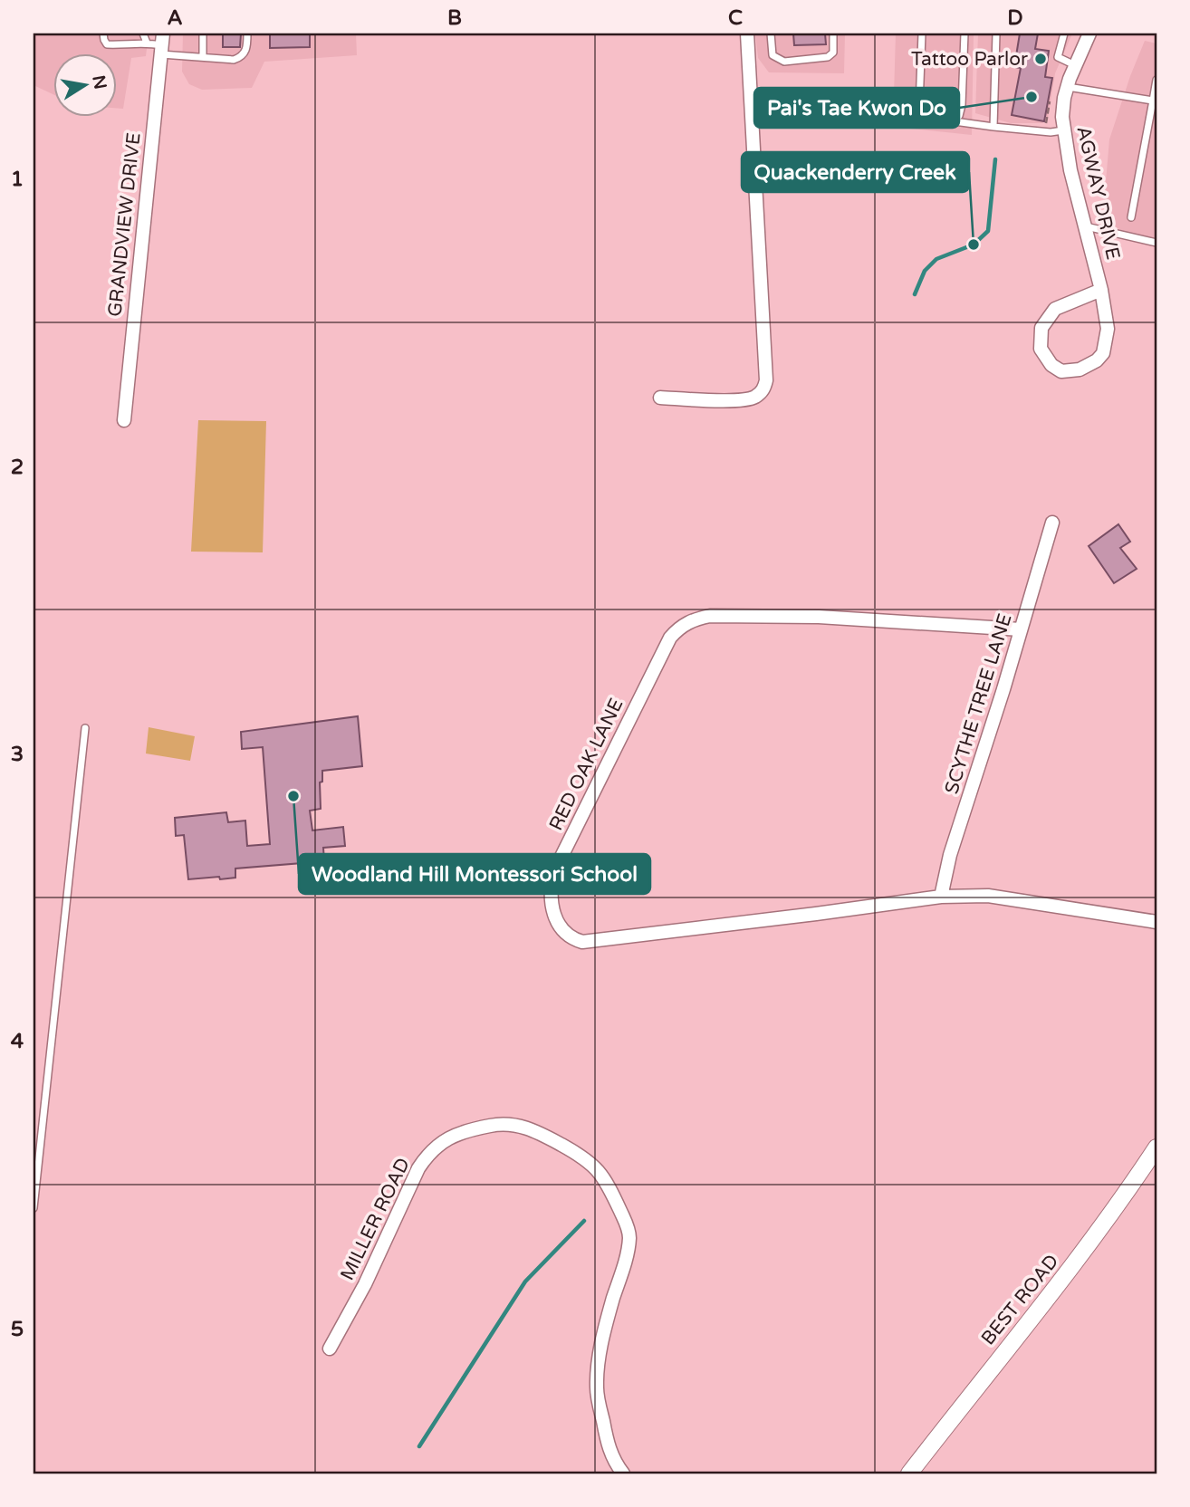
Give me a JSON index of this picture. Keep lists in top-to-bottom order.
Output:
{
  "streets": {
    "street": [
      "AGWAY DRIVE",
      "GRANDVIEW DRIVE",
      "SCYTHE TREE LANE",
      "RED OAK LANE",
      "MILLER ROAD",
      "BEST ROAD"
    ]
  },
  "crossings": [
    ["SCYTHE TREE LANE", "RED OAK LANE"]
  ],
  "places": [
    "Tattoo Parlor",
    "Pai's Tae Kwon Do",
    "Quackenderry Creek",
    "Woodland Hill Montessori School"
  ],
  "north": "right",
  "grid": {
    "columns": [
      "A",
      "B",
      "C",
      "D"
    ],
    "rows": [
      "1",
      "2",
      "3",
      "4",
      "5"
    ]
  }
}
